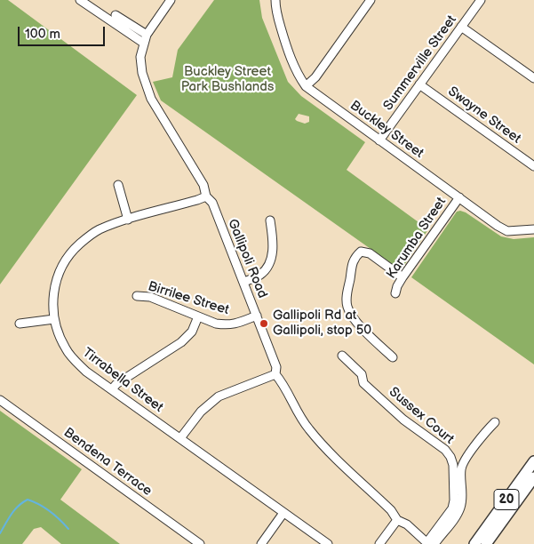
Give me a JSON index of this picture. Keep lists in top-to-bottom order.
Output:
{
  "streets": {
    "main road": ["20"],
    "street": [
      "Summerville Street",
      "Swayne Street",
      "Buckley Street",
      "Karumba Street",
      "Gallipoli Road",
      "Birrilee Street",
      "Tirrabella Street",
      "Sussex Court",
      "Bendena Terrace"
    ]
  },
  "crossings": [
    ["Summerville Street", "Swayne Street"],
    ["Summerville Street", "Buckley Street"],
    ["Buckley Street", "Karumba Street"],
    ["Gallipoli Road", "Birrilee Street"],
    ["Gallipoli Road", "Tirrabella Street"]
  ],
  "parks": ["Buckley Street Park Bushlands"],
  "places": ["Gallipoli Rd at Gallipoli, stop 50"],
  "scale_bar": "100 m"
}
